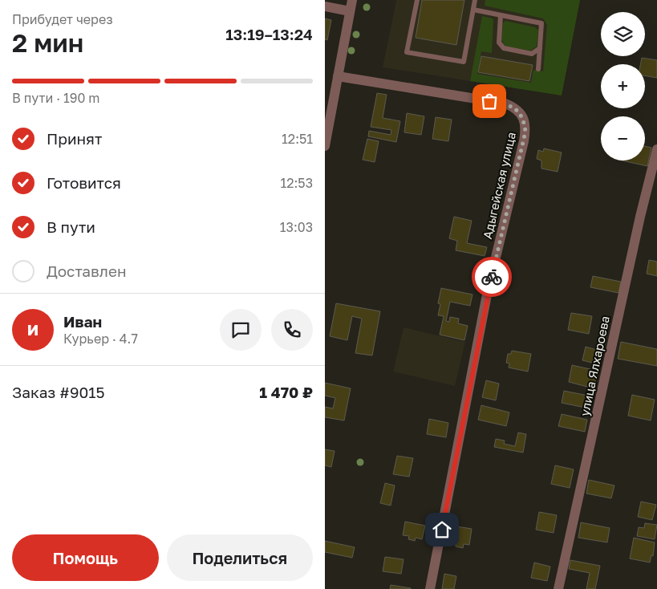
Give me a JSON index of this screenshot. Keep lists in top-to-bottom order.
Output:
{
  "streets": {
    "street": ["Адыгейская улица", "улица Ялхароева"]
  },
  "page": {
    "heading": ["2 мин", "Прибудет через", "13:19–13:24"],
    "panel": [
      "Иван",
      "Курьер · 4.7",
      "Заказ #9015",
      "1 470 ₽"
    ],
    "map_buttons": ["+", "−"],
    "bar": "В пути · 190 m",
    "list": [
      ["Принят", "12:51"],
      ["Готовится", "12:53"],
      ["В пути", "13:03"],
      "Доставлен"
    ],
    "round": "И",
    "buttons": ["Помощь", "Поделиться"]
  }
}
